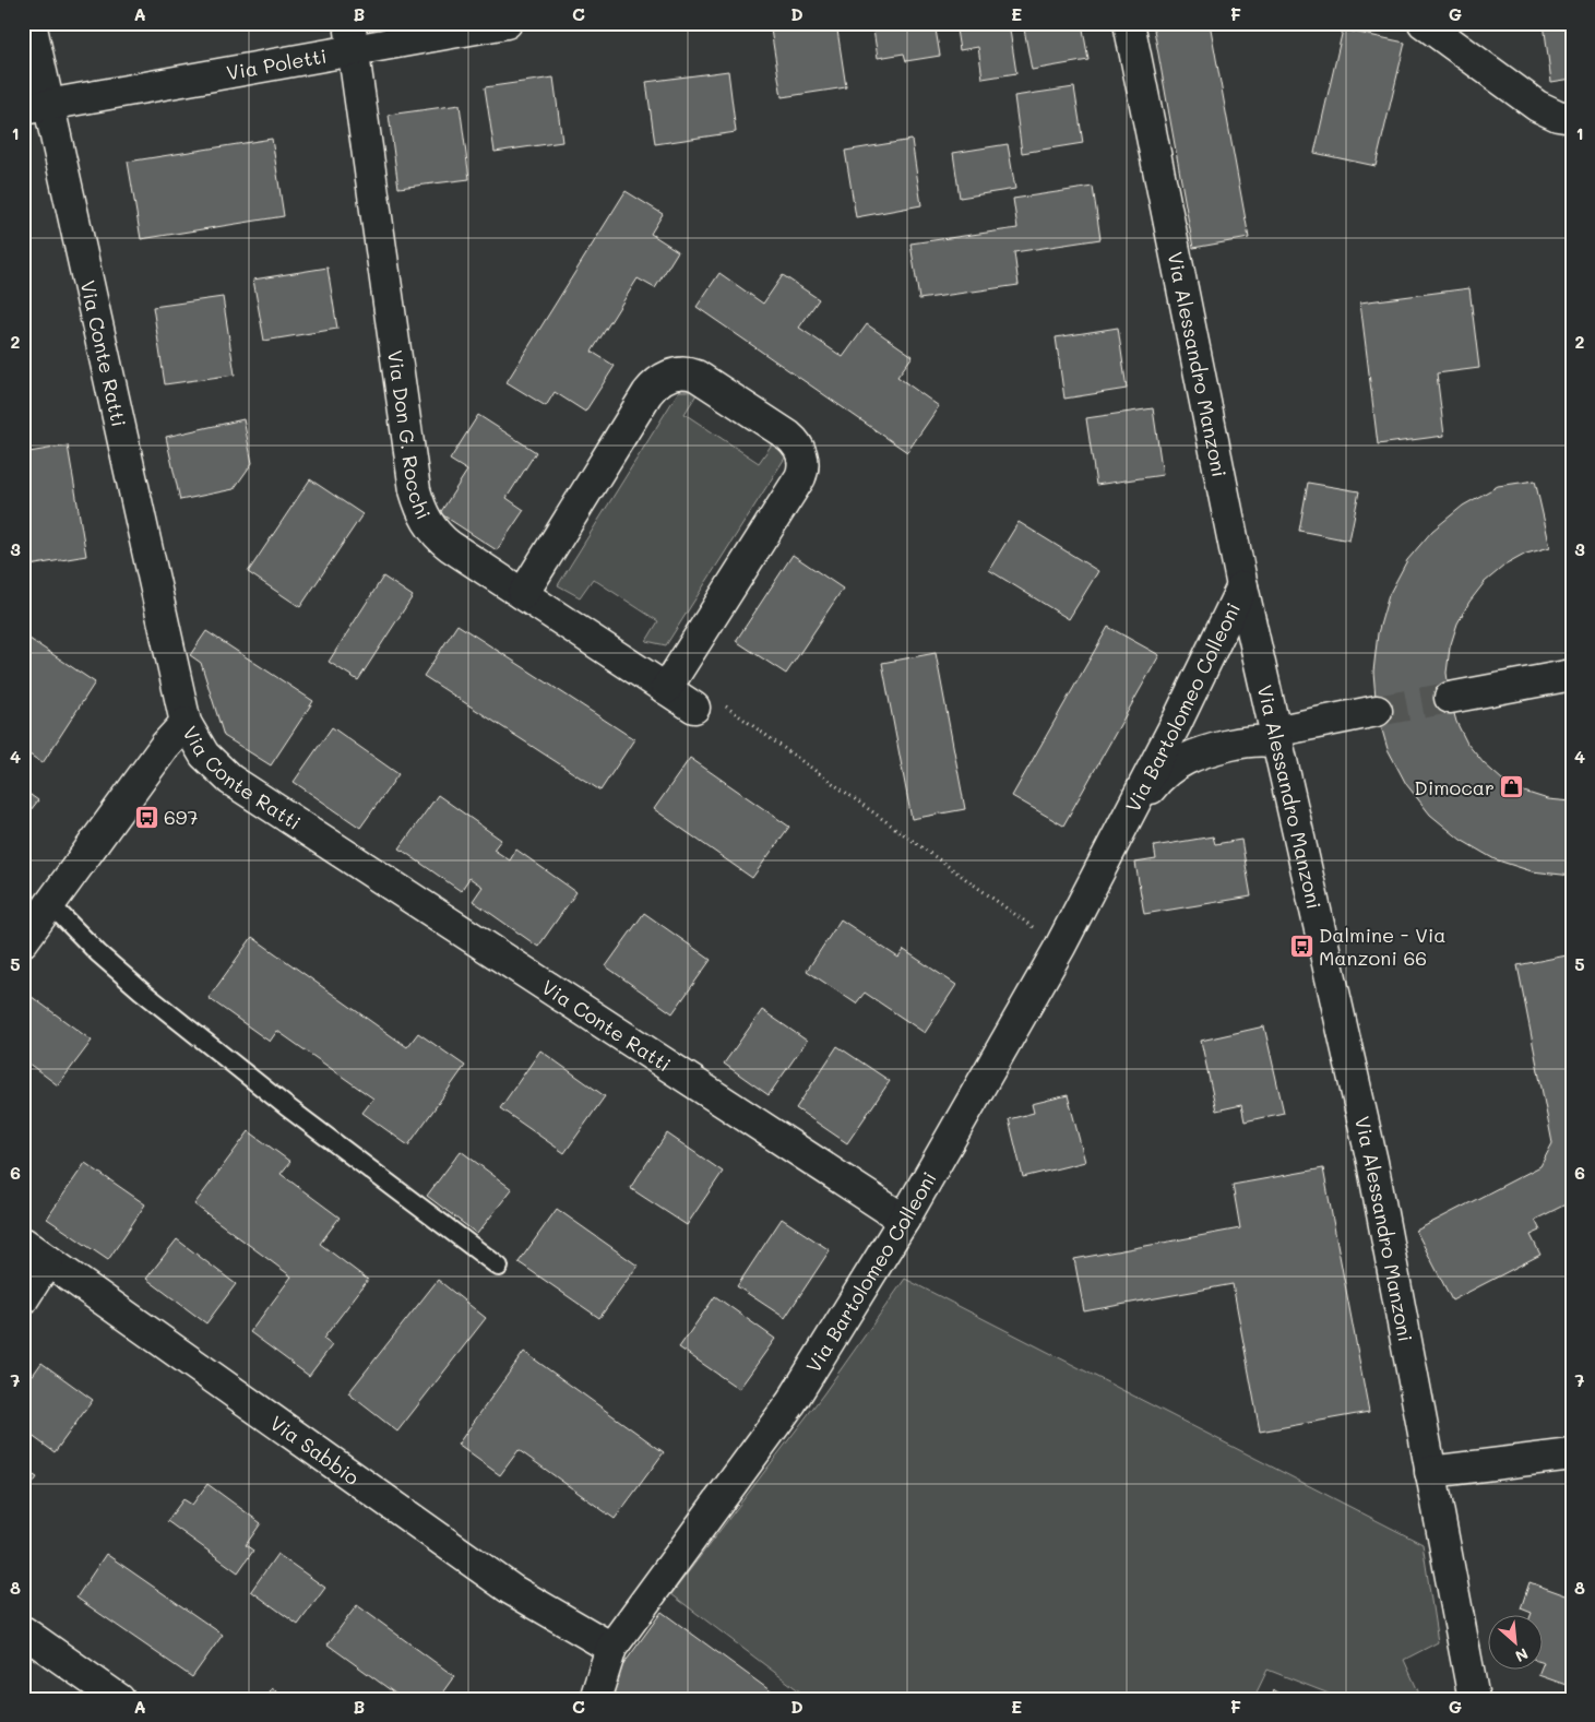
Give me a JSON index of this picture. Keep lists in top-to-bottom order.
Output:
{
  "streets": {
    "street": [
      "Via Poletti",
      "Via Conte Ratti",
      "Via Alessandro Manzoni",
      "Via Don G. Rocchi",
      "Via Bartolomeo Colleoni",
      "Via Sabbio"
    ]
  },
  "crossings": [
    ["Via Poletti", "Via Conte Ratti"],
    ["Via Poletti", "Via Don G. Rocchi"],
    ["Via Conte Ratti", "Via Bartolomeo Colleoni"],
    ["Via Alessandro Manzoni", "Via Bartolomeo Colleoni"],
    ["Via Bartolomeo Colleoni", "Via Sabbio"]
  ],
  "places": {
    "shop": ["Dimocar"],
    "bus stop": ["697", "Dalmine - Via Manzoni 66"]
  },
  "north": "bottom right",
  "grid": {
    "columns": [
      "A",
      "B",
      "C",
      "D",
      "E",
      "F",
      "G"
    ],
    "rows": [
      "1",
      "2",
      "3",
      "4",
      "5",
      "6",
      "7",
      "8"
    ]
  }
}
